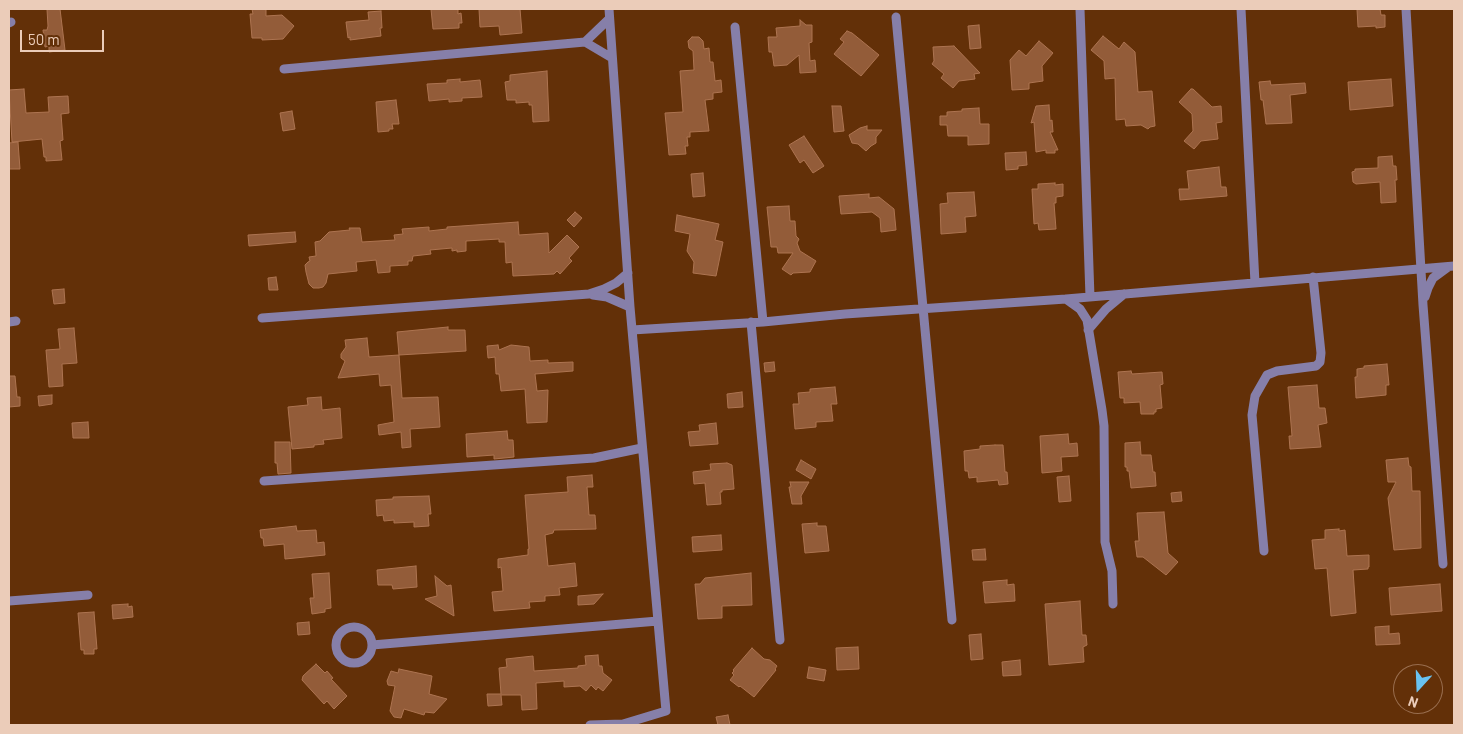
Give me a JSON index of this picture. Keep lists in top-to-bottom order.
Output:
{
  "scale_bar": "50 m",
  "north": "bottom"
}
